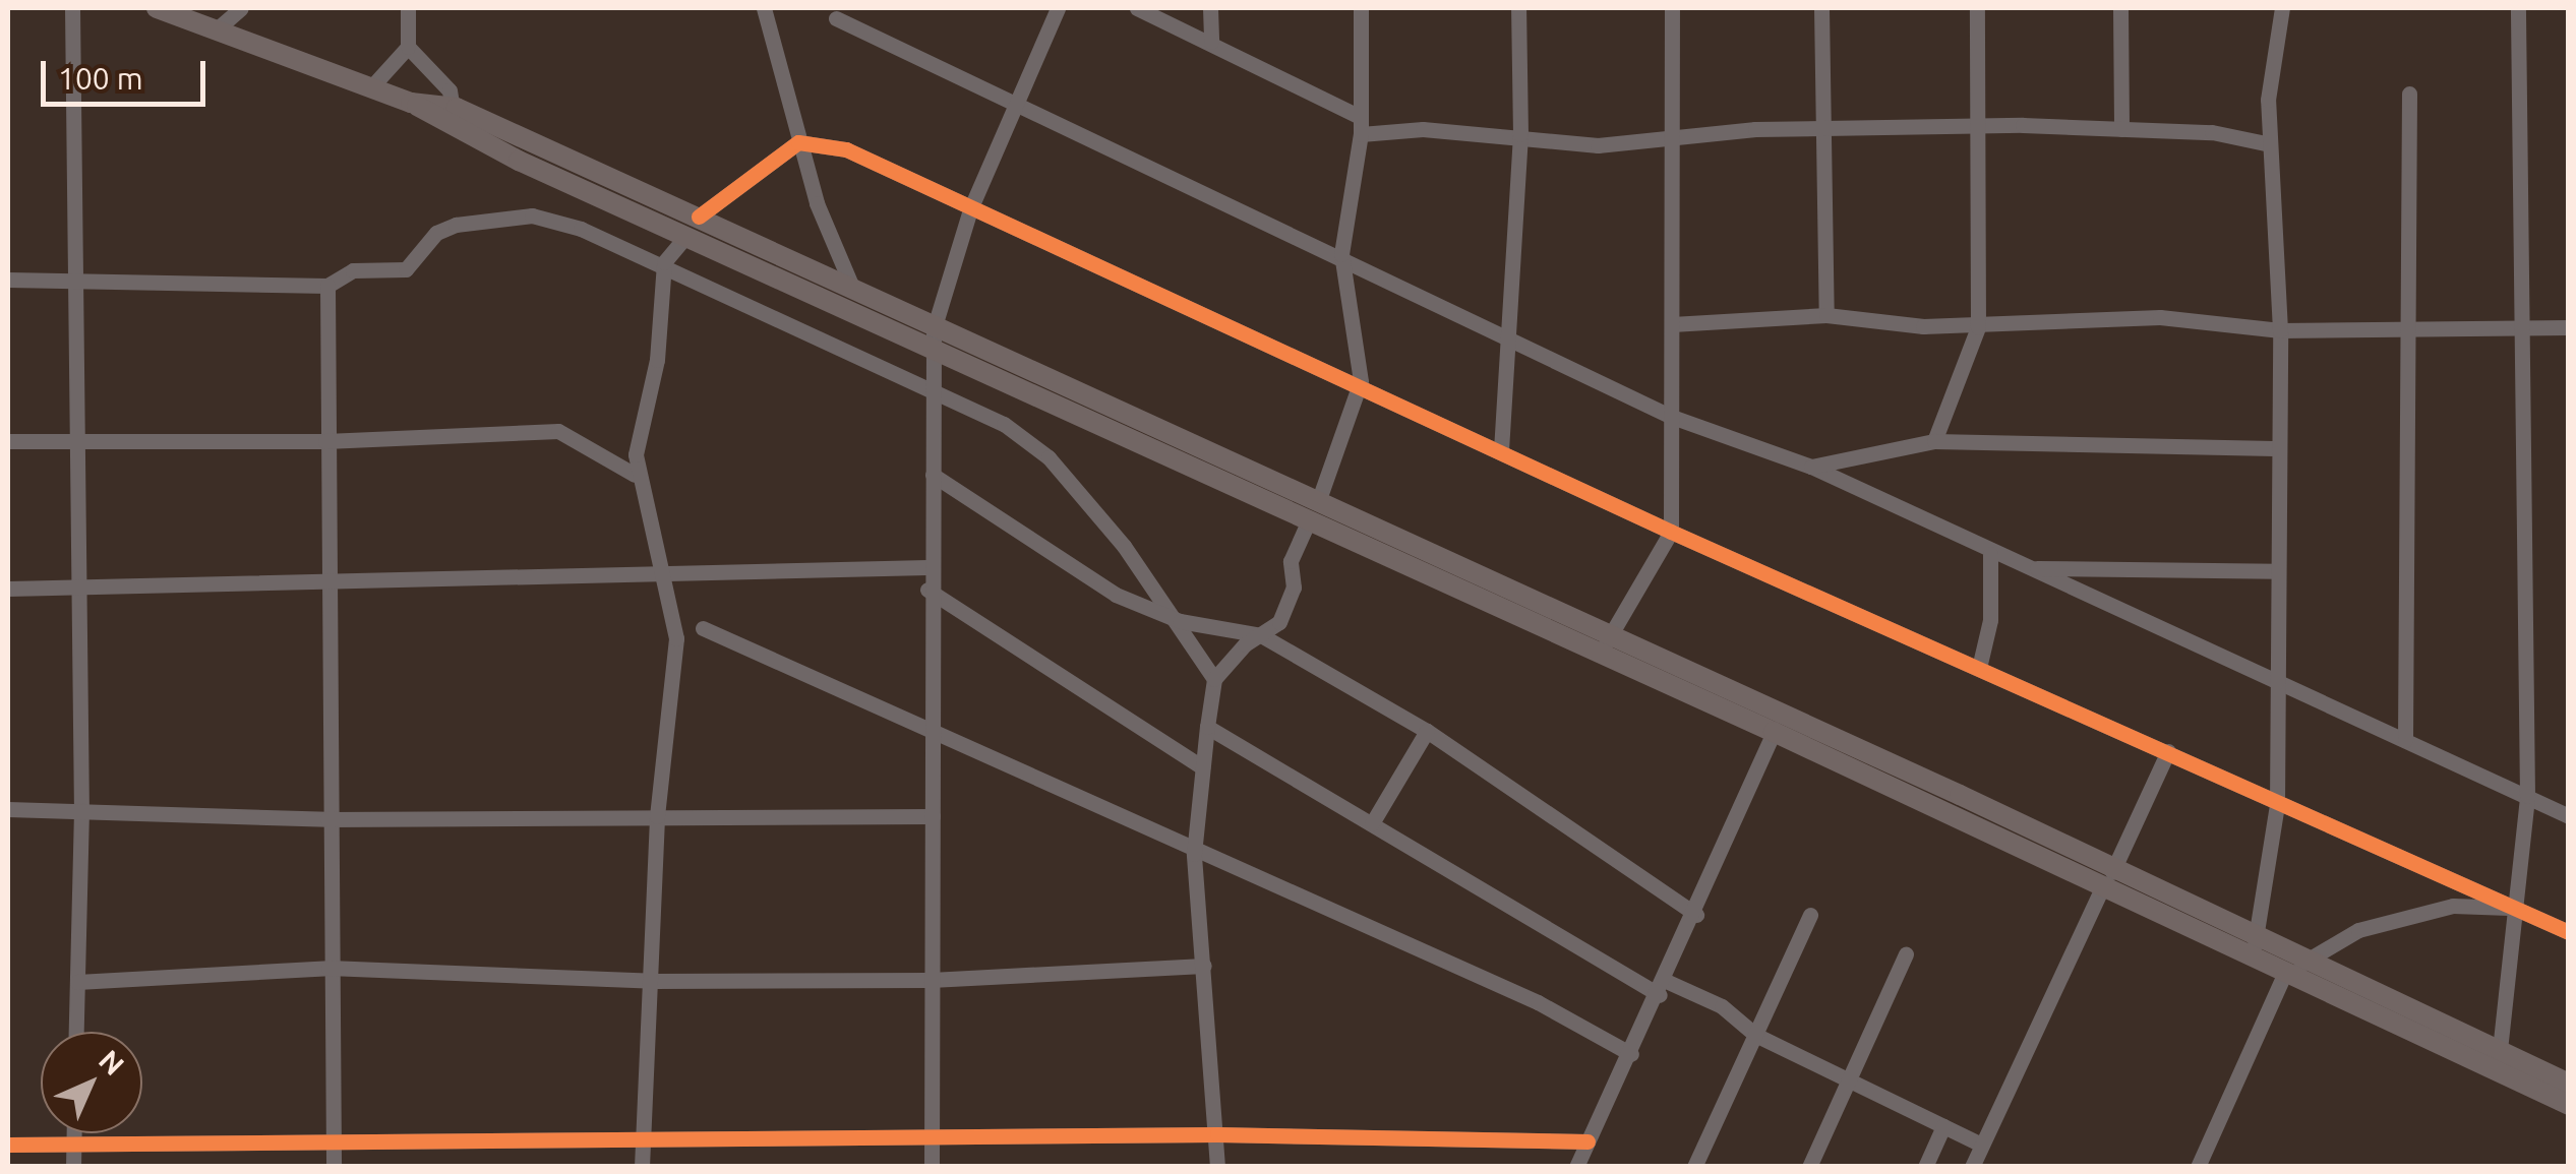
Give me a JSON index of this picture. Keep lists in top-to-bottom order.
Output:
{
  "scale_bar": "100 m",
  "north": "top right"
}
